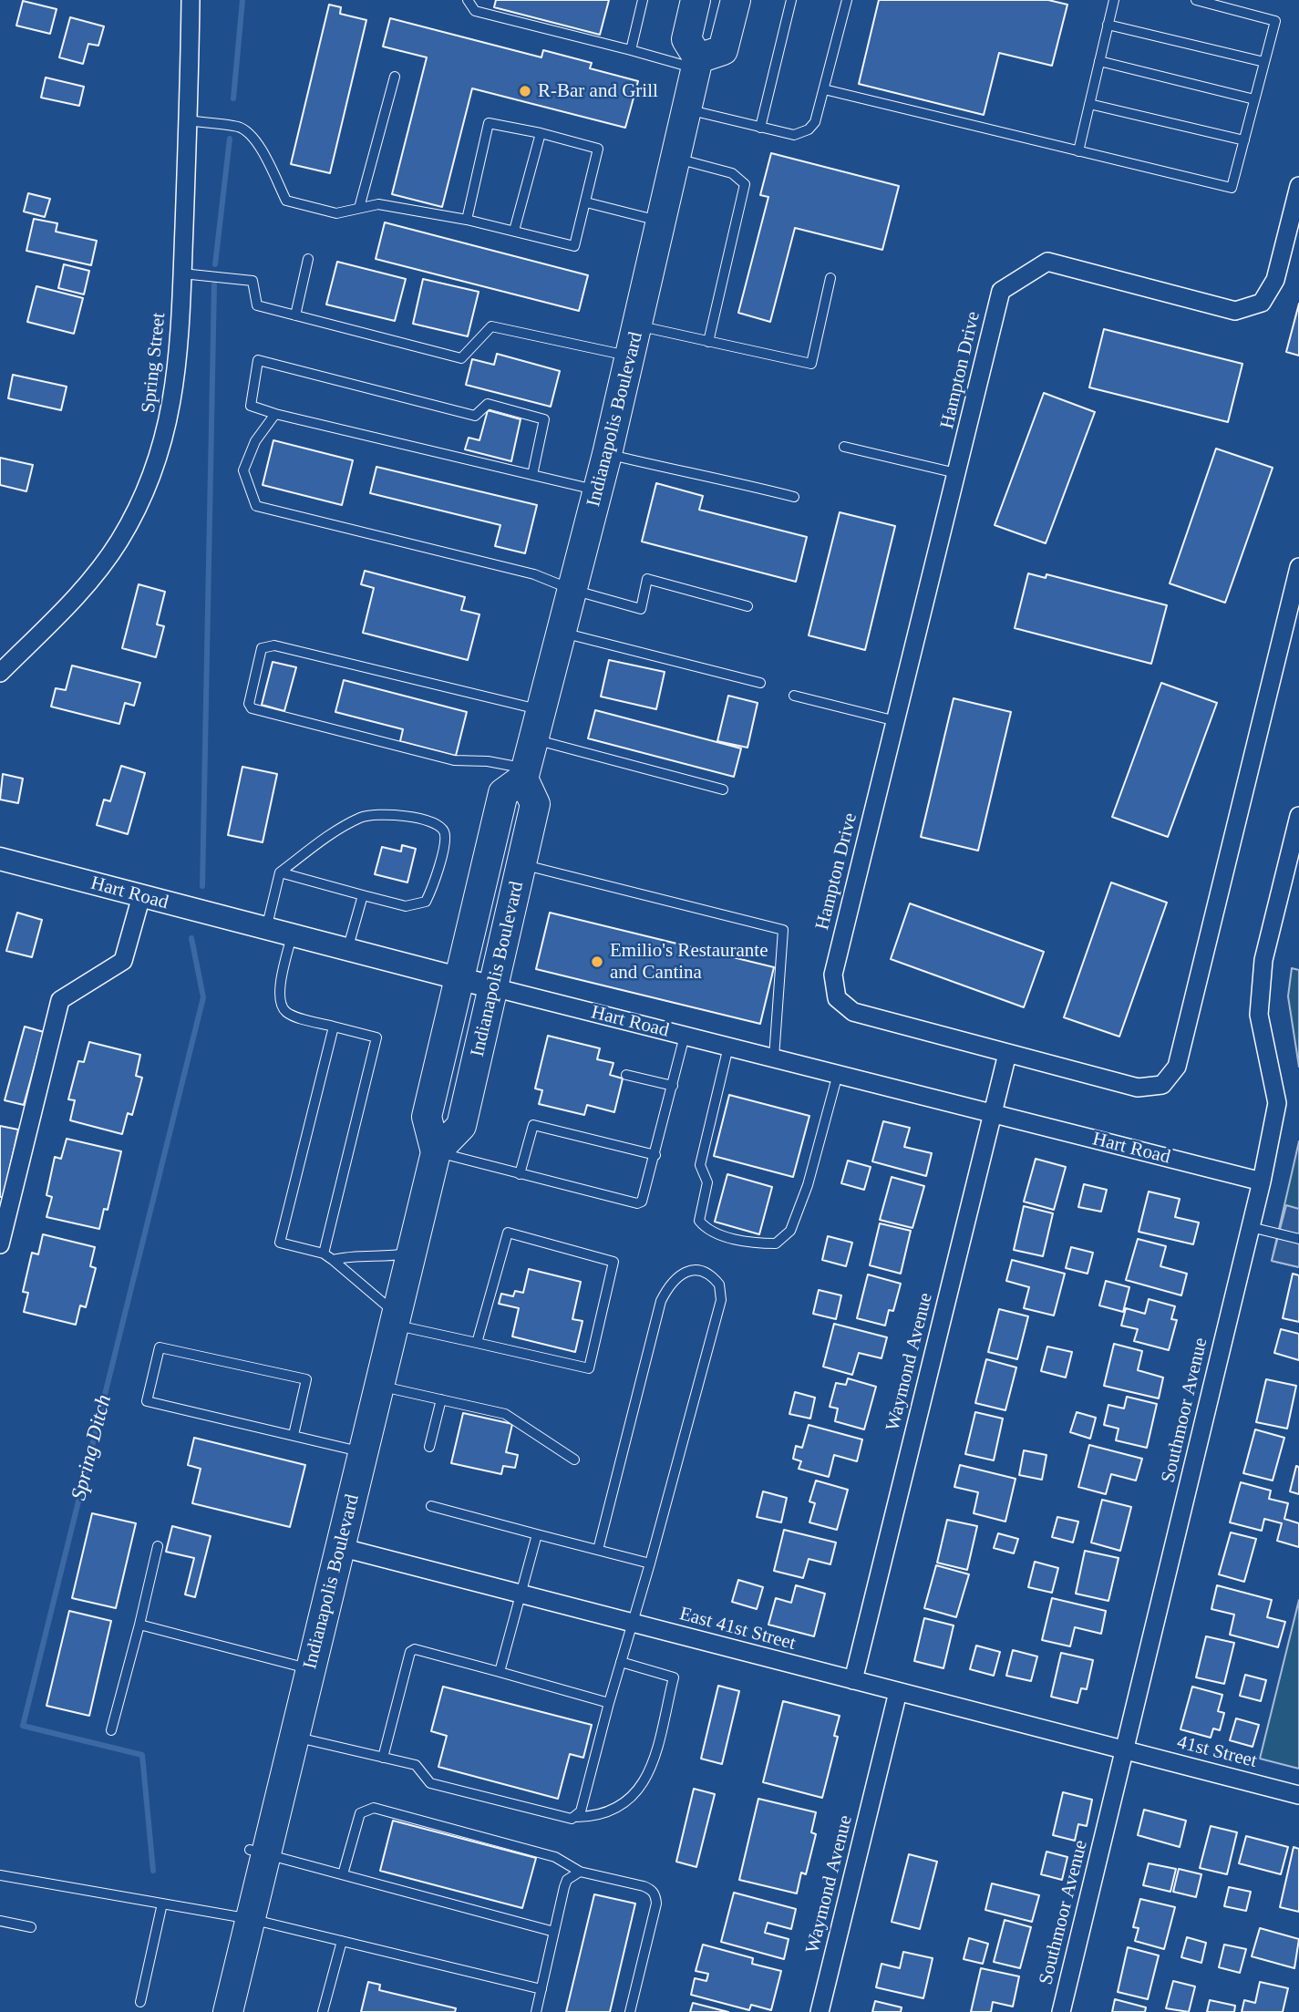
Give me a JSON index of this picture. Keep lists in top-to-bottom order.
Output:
{
  "streets": {
    "highway": ["Indianapolis Boulevard"],
    "street": [
      "Spring Street",
      "Hampton Drive",
      "Hart Road",
      "Waymond Avenue",
      "Southmoor Avenue",
      "East 41st Street",
      "41st Street"
    ]
  },
  "crossings": [
    ["Hampton Drive", "Waymond Avenue"],
    ["Indianapolis Boulevard", "Hart Road"],
    ["Indianapolis Boulevard", "East 41st Street"],
    ["Hart Road", "Waymond Avenue"],
    ["Hart Road", "Southmoor Avenue"],
    ["Waymond Avenue", "East 41st Street"],
    ["Southmoor Avenue", "East 41st Street"],
    ["Southmoor Avenue", "41st Street"],
    ["East 41st Street", "41st Street"]
  ],
  "water": ["Spring Ditch"],
  "places": ["R-Bar and Grill", "Emilio's Restaurante and Cantina"]
}
